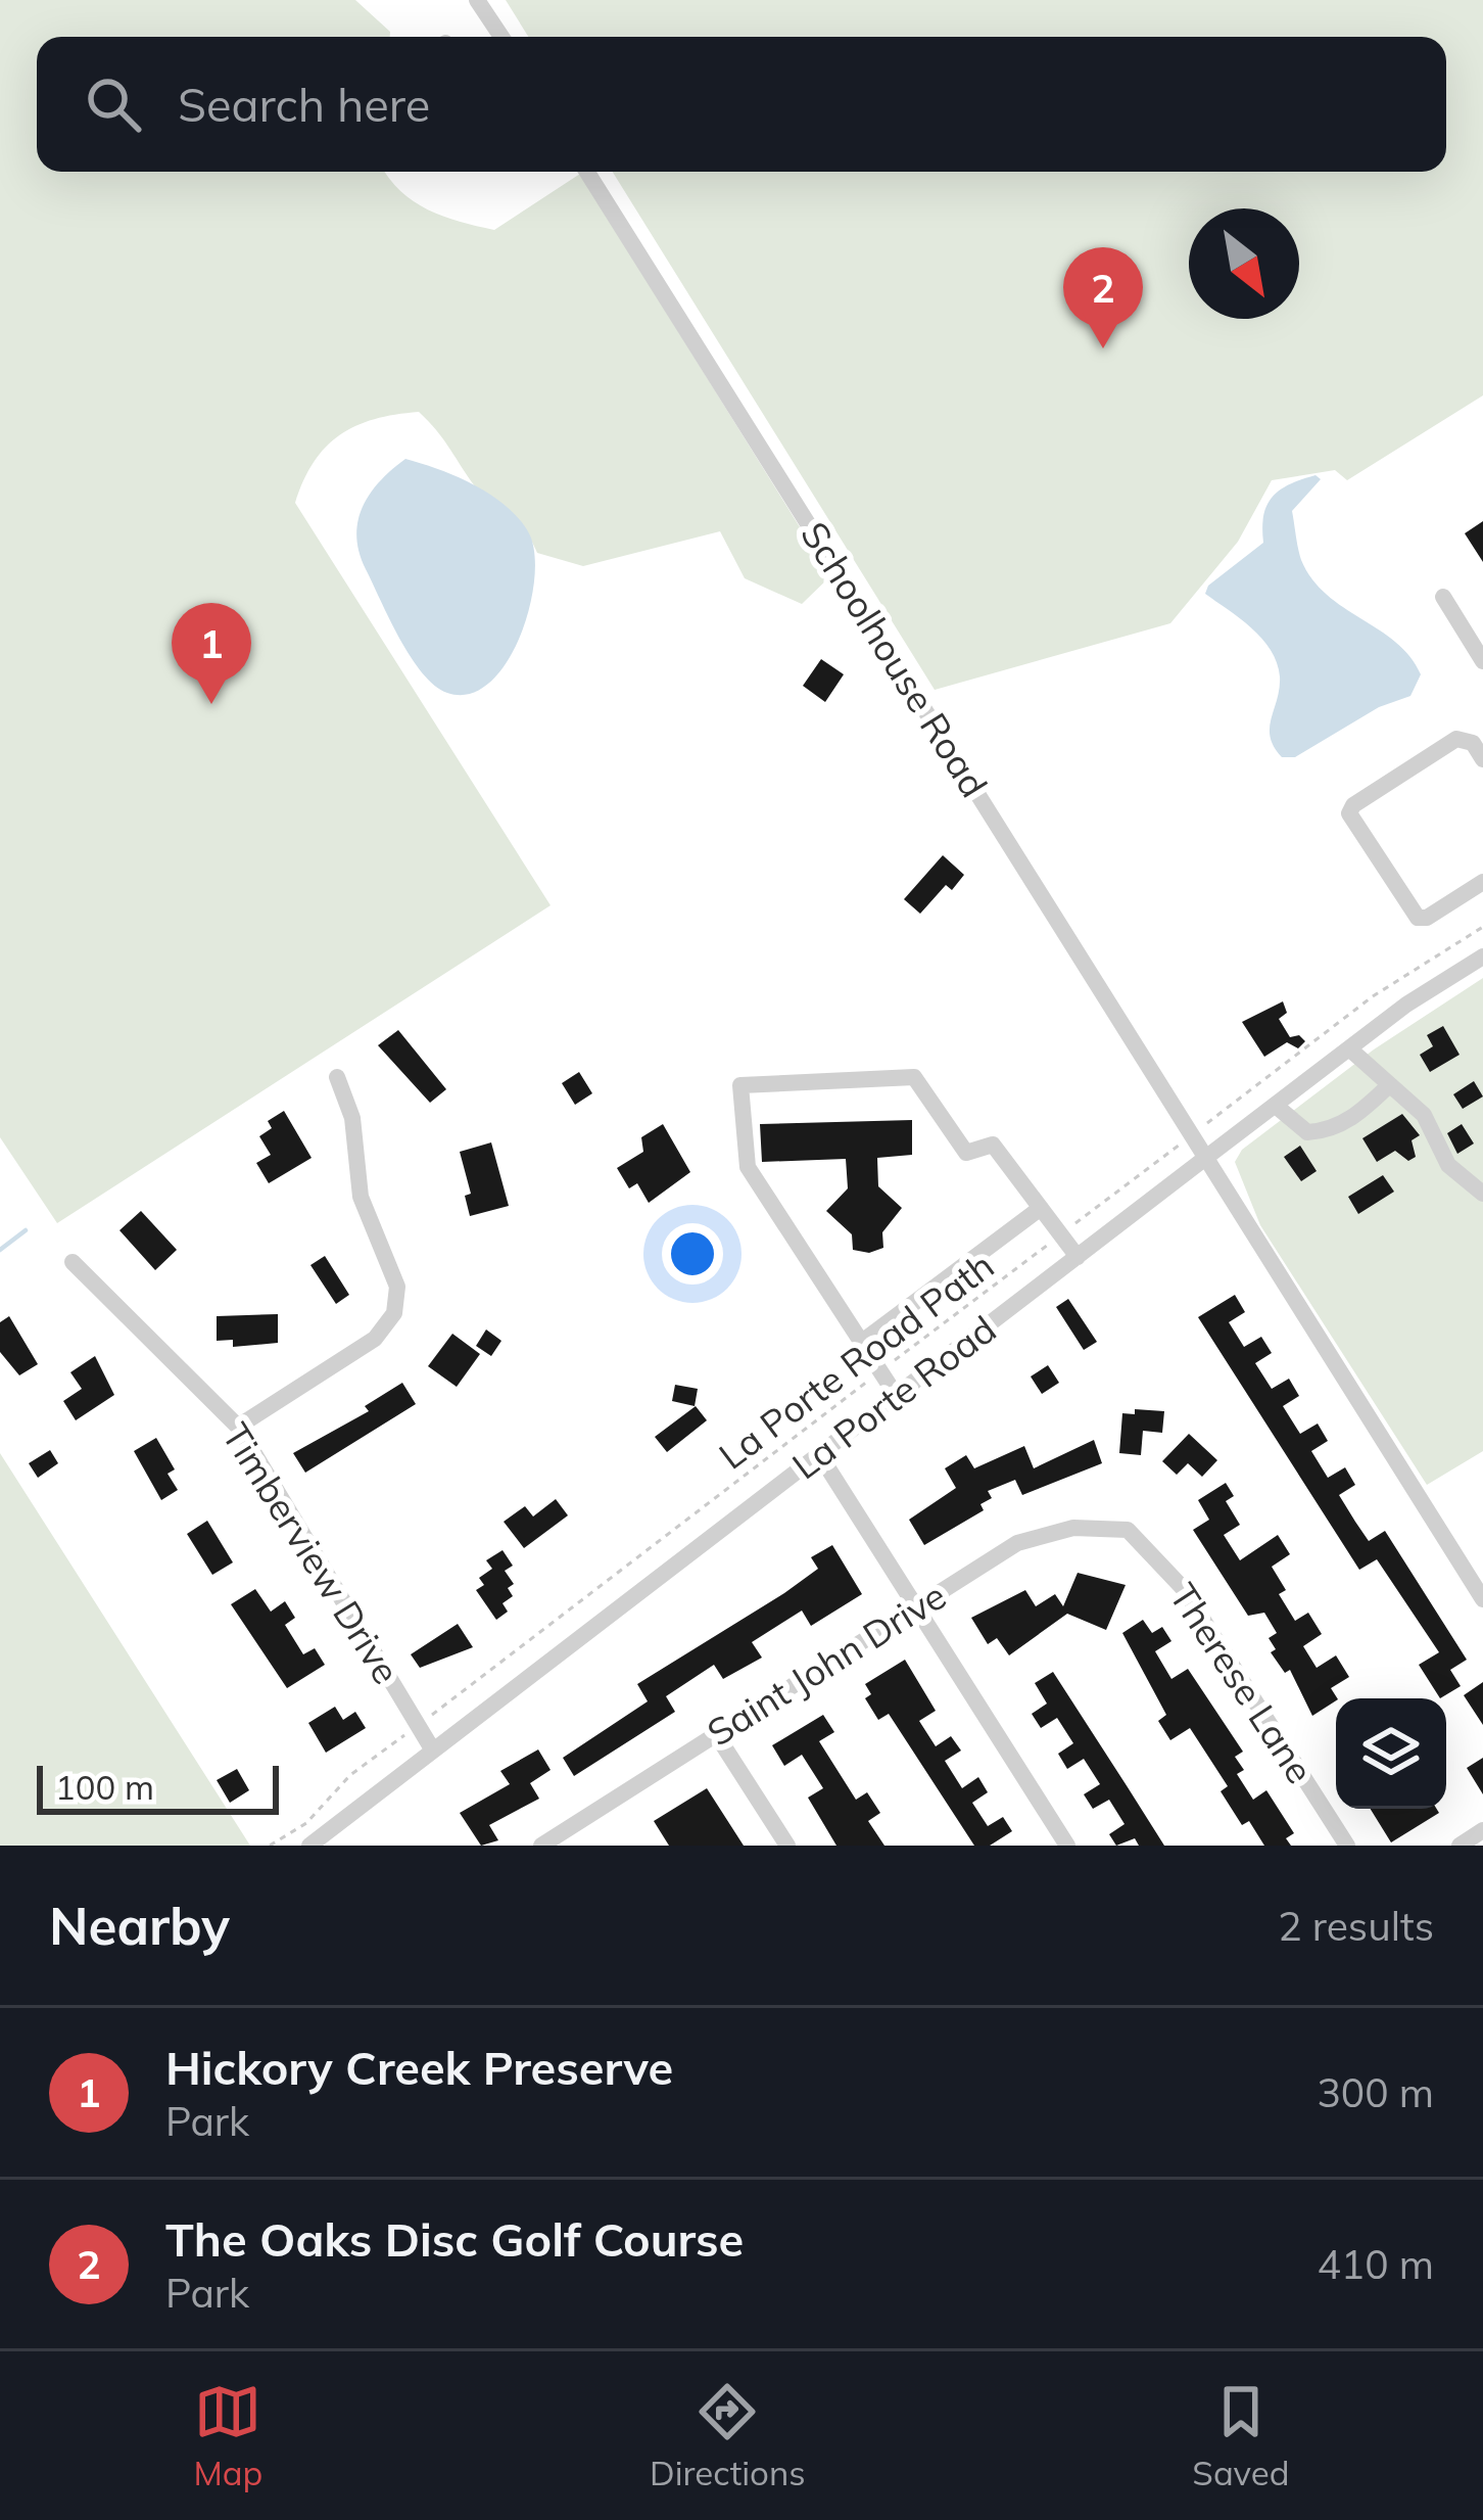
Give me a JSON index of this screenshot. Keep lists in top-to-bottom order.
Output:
{
  "streets": {
    "street": [
      "Schoolhouse Road",
      "La Porte Road",
      "Timberview Drive",
      "Saint John Drive",
      "Therese Lane"
    ],
    "path": ["La Porte Road Path"]
  },
  "crossings": [
    ["Schoolhouse Road", "La Porte Road Path"],
    ["Schoolhouse Road", "La Porte Road"],
    ["La Porte Road Path", "Timberview Drive"],
    ["La Porte Road", "Timberview Drive"],
    ["Saint John Drive", "Therese Lane"]
  ],
  "scale_bar": "100 m",
  "north": "bottom right",
  "page": {
    "search": "Search here",
    "pins": ["2", "1"],
    "scale": "100 m",
    "heading": ["Nearby", "2 results"],
    "list": [
      {
        "mark": "1",
        "name": "Hickory Creek Preserve",
        "note": "Park",
        "value": "300 m"
      },
      {
        "mark": "2",
        "name": "The Oaks Disc Golf Course",
        "note": "Park",
        "value": "410 m"
      }
    ],
    "nav": ["Map", "Directions", "Saved"]
  }
}
